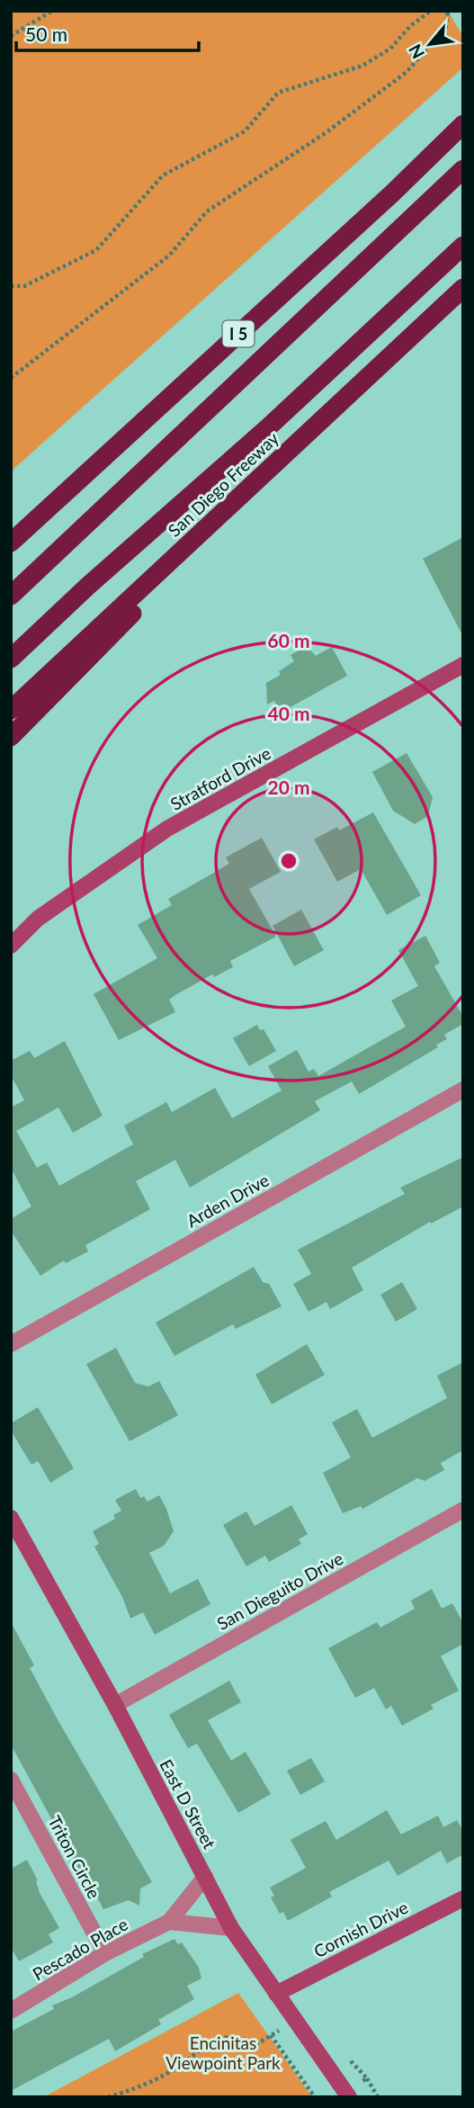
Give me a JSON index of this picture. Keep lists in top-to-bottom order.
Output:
{
  "streets": {
    "highway": ["I 5", "San Diego Freeway"],
    "street": [
      "Stratford Drive",
      "Arden Drive",
      "San Dieguito Drive",
      "East D Street",
      "Triton Circle",
      "Cornish Drive",
      "Pescado Place"
    ]
  },
  "crossings": [
    ["San Dieguito Drive", "East D Street"],
    ["East D Street", "Cornish Drive"],
    ["East D Street", "Pescado Place"],
    ["Triton Circle", "Pescado Place"]
  ],
  "parks": ["Encinitas Viewpoint Park"],
  "scale_bar": "50 m",
  "north": "bottom left",
  "rings": ["60 m", "40 m", "20 m"]
}
